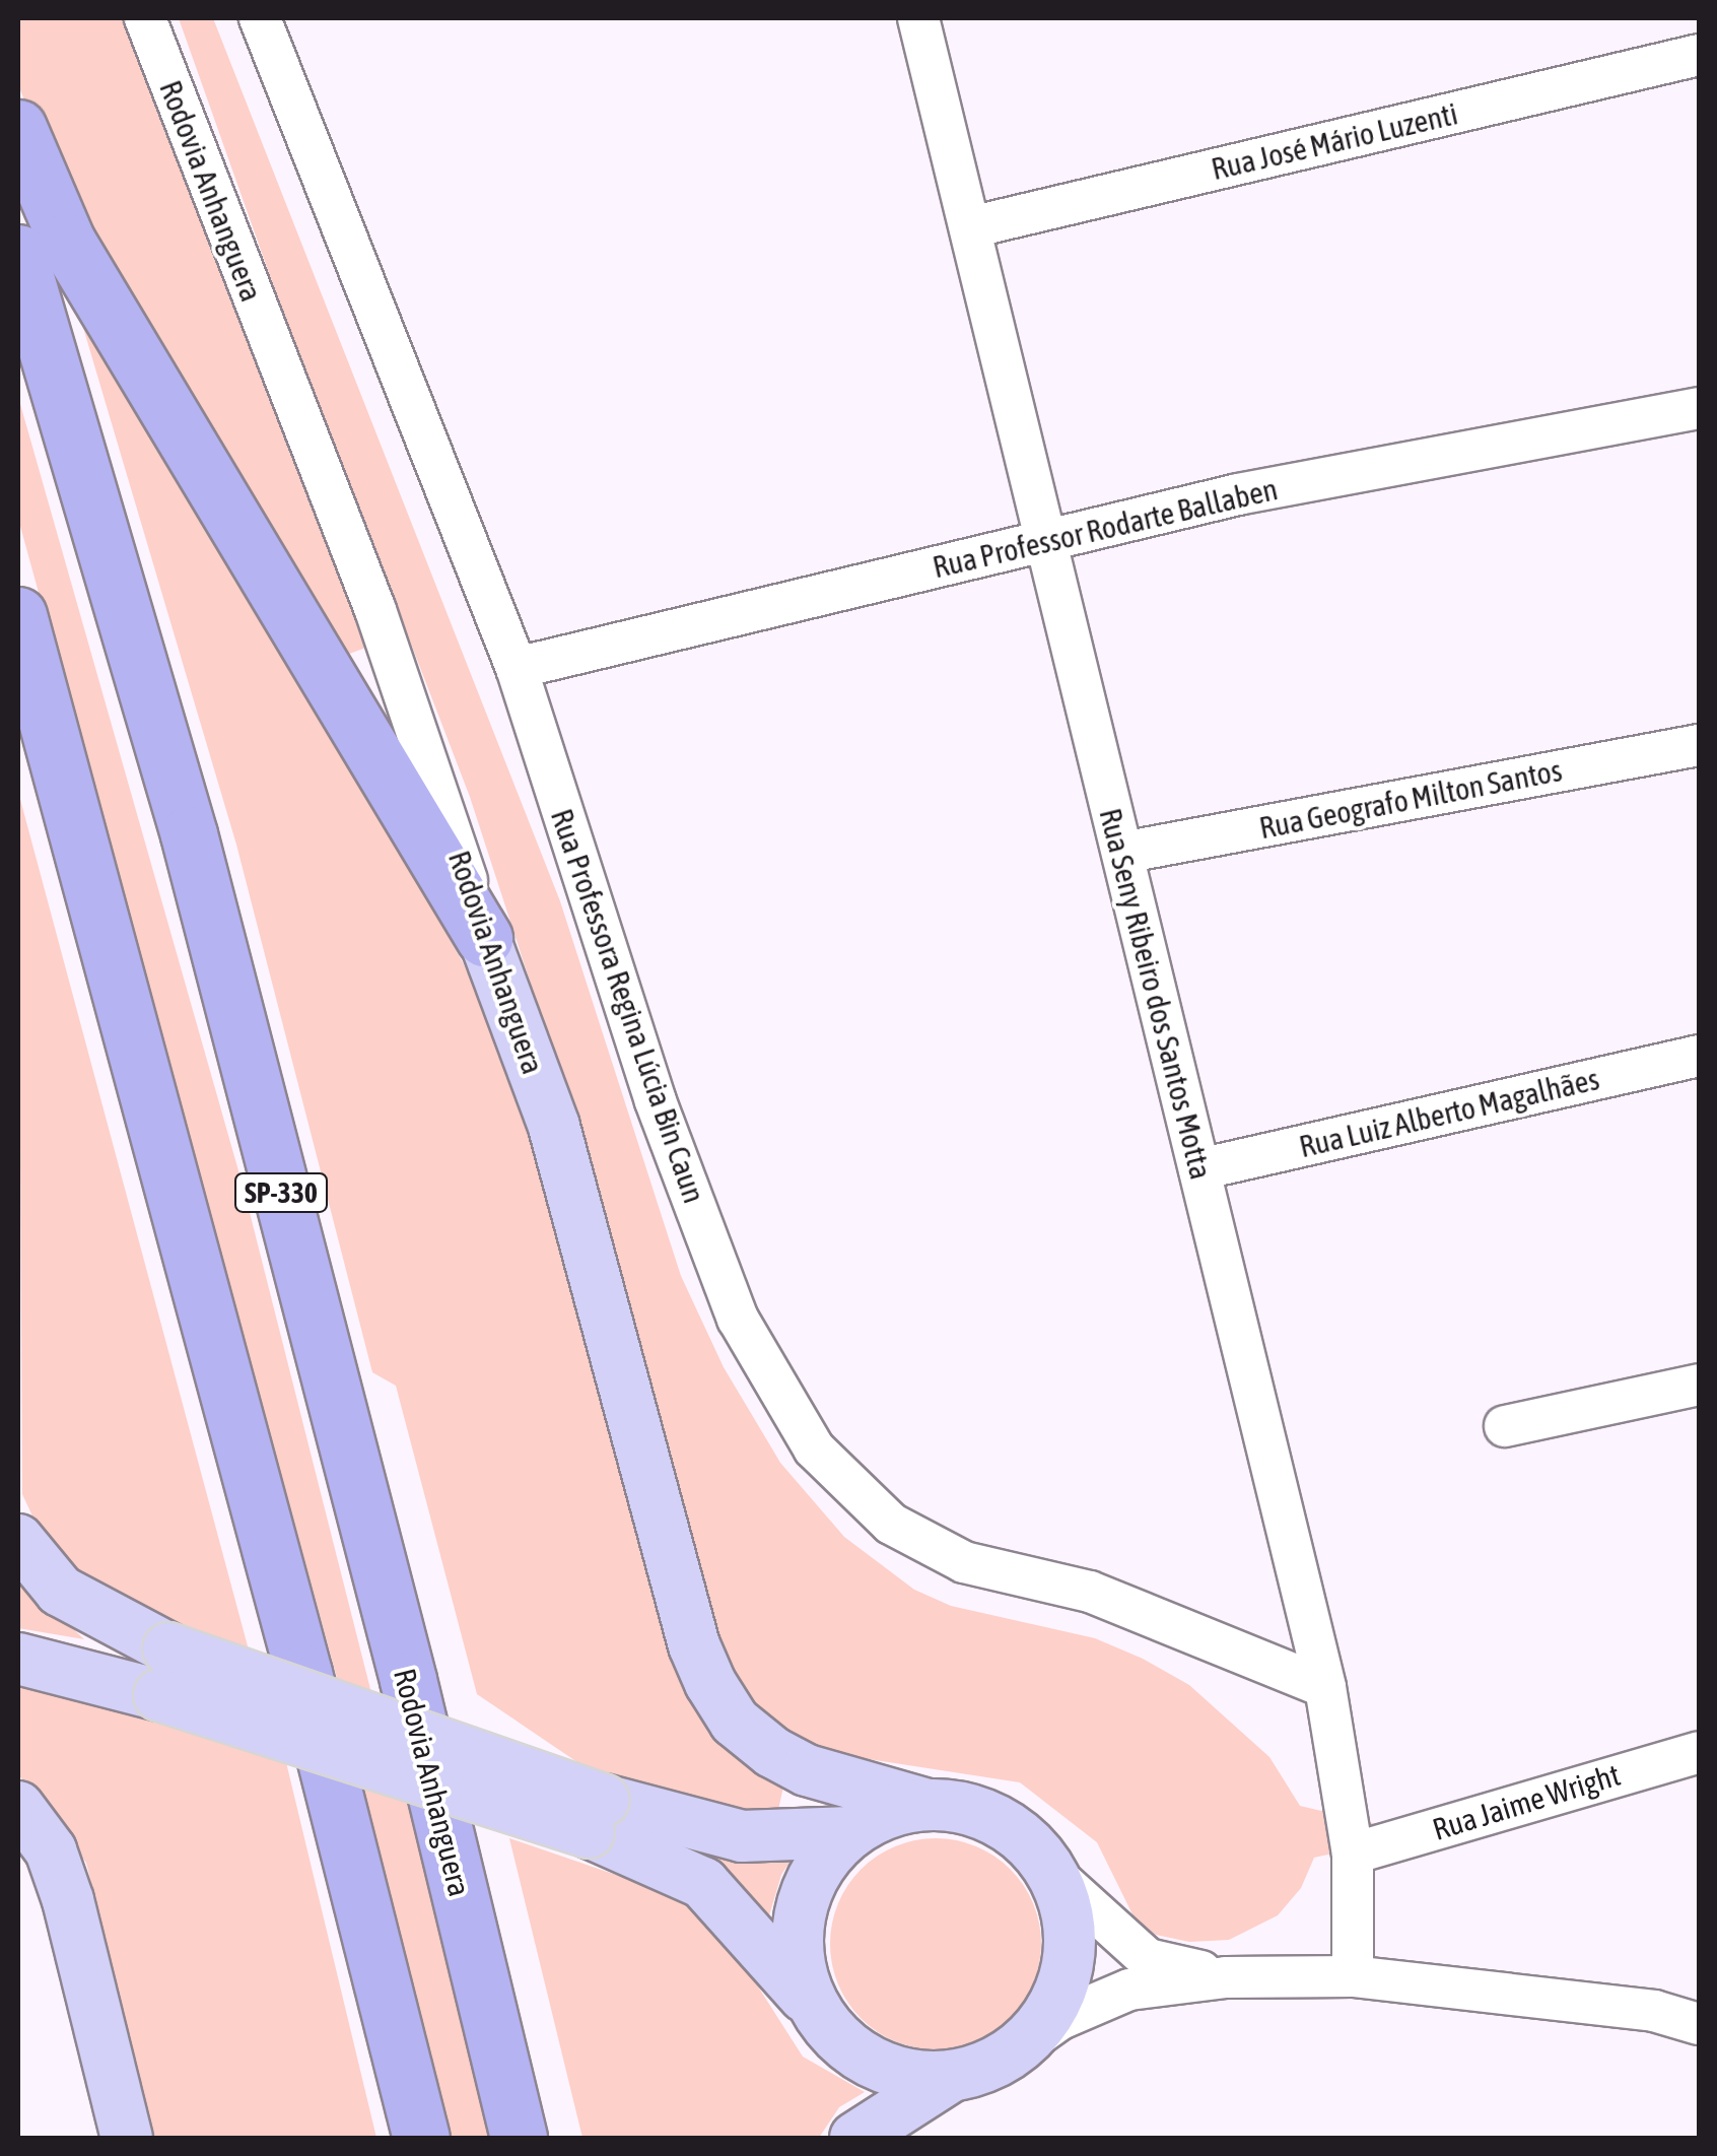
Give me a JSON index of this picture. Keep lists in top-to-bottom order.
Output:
{
  "streets": {
    "highway": ["Rodovia Anhanguera", "SP-330"],
    "street": [
      "Rua José Mário Luzenti",
      "Rua Professor Rodarte Ballaben",
      "Rua Geografo Milton Santos",
      "Rua Seny Ribeiro dos Santos Motta",
      "Rua Professora Regina Lúcia Bin Caun",
      "Rua Luiz Alberto Magalhães",
      "Rua Jaime Wright"
    ]
  },
  "crossings": [
    ["Rua José Mário Luzenti", "Rua Seny Ribeiro dos Santos Motta"],
    ["Rua Professor Rodarte Ballaben", "Rua Seny Ribeiro dos Santos Motta"],
    ["Rua Professor Rodarte Ballaben", "Rua Professora Regina Lúcia Bin Caun"],
    ["Rua Geografo Milton Santos", "Rua Seny Ribeiro dos Santos Motta"],
    ["Rua Seny Ribeiro dos Santos Motta", "Rua Professora Regina Lúcia Bin Caun"],
    ["Rua Seny Ribeiro dos Santos Motta", "Rua Luiz Alberto Magalhães"],
    ["Rua Seny Ribeiro dos Santos Motta", "Rua Jaime Wright"]
  ]
}
